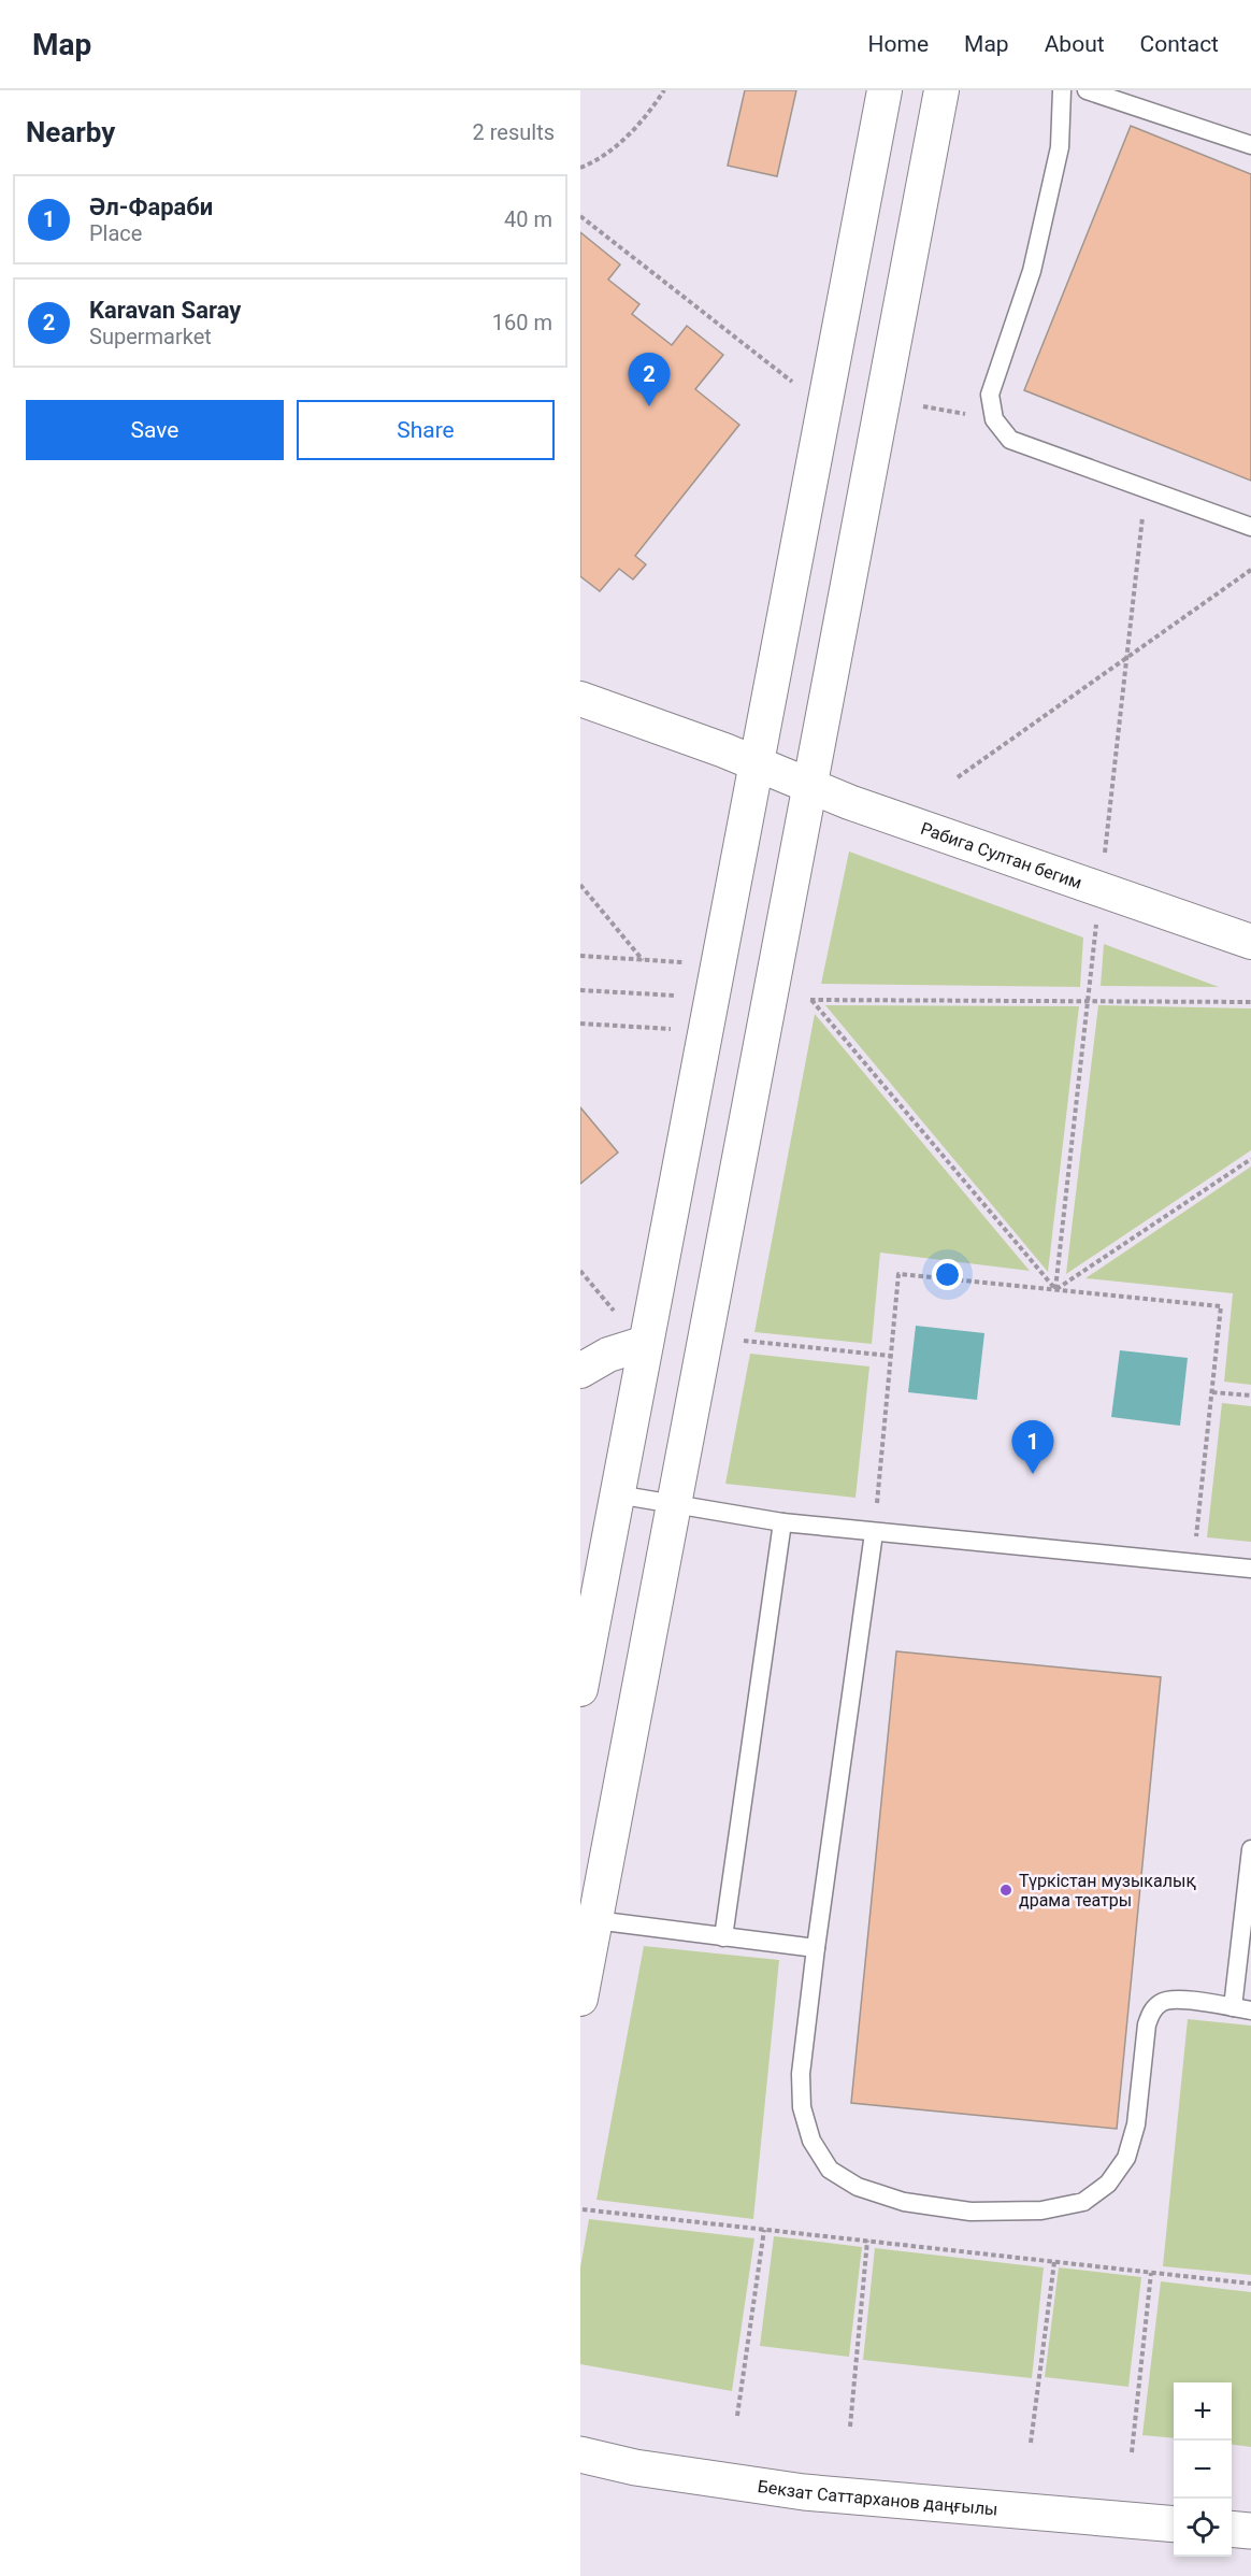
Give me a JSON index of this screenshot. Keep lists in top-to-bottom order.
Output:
{
  "streets": {
    "main road": ["Бекзат Саттарханов даңғылы"],
    "street": ["Рабига Султан бегим"]
  },
  "places": ["Түркістан музыкалық драма театры"],
  "page": {
    "header": "Map",
    "nav": [
      "Home",
      "Map",
      "About",
      "Contact"
    ],
    "heading": ["Nearby", "2 results"],
    "list": [
      {
        "mark": "1",
        "name": "Әл-Фараби",
        "note": "Place",
        "value": "40 m"
      },
      {
        "mark": "2",
        "name": "Karavan Saray",
        "note": "Supermarket",
        "value": "160 m"
      }
    ],
    "pins": ["2", "1"],
    "buttons": ["Save", "Share"],
    "map_buttons": ["+", "−"]
  }
}
